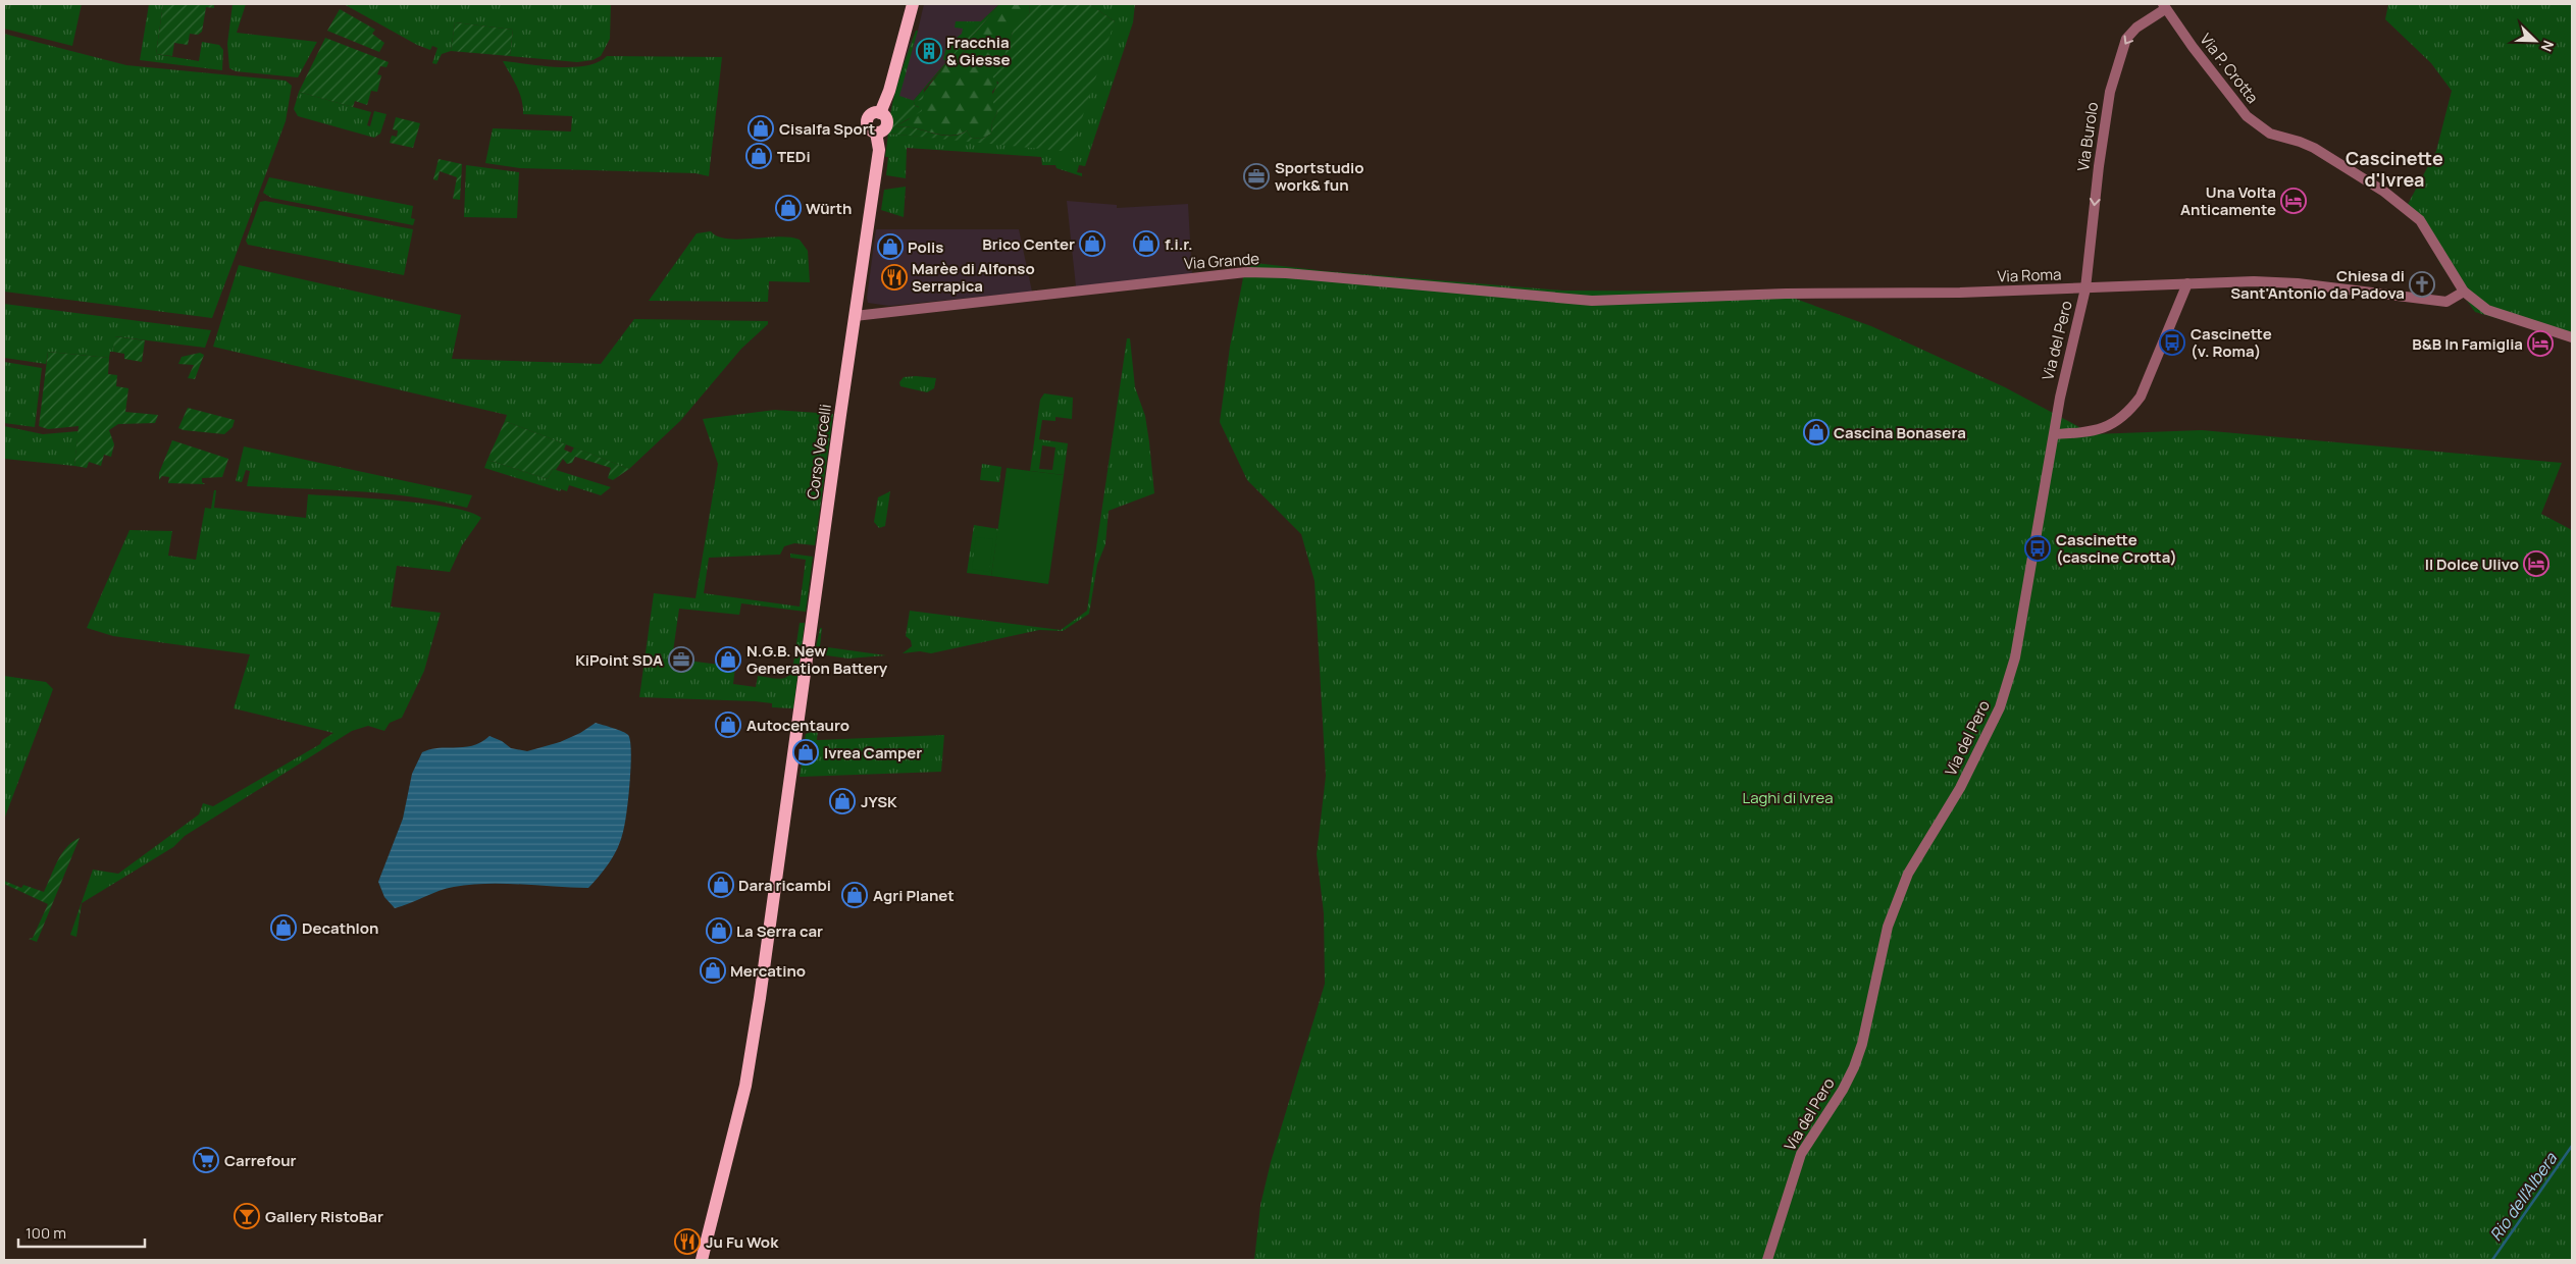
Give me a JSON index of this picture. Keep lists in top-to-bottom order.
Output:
{
  "streets": {
    "main road": ["Corso Vercelli"],
    "street": [
      "Via P. Crotta",
      "Via Burolo",
      "Via Grande",
      "Via Roma",
      "Via del Pero"
    ]
  },
  "crossings": [
    ["Via P. Crotta", "Via Burolo"],
    ["Via P. Crotta", "Via Roma"],
    ["Via Burolo", "Via Roma"],
    ["Via Burolo", "Via del Pero"],
    ["Via Grande", "Via Roma"],
    ["Via Grande", "Corso Vercelli"],
    ["Via Roma", "Via del Pero"]
  ],
  "one_way": ["Via Burolo"],
  "districts": ["Cascinette d'Ivrea"],
  "water": ["Rio dell'Albera"],
  "parks": ["Laghi di Ivrea"],
  "places": {
    "building": ["Fracchia & Giesse"],
    "shop": [
      "Cisalfa Sport",
      "TEDi",
      "Würth",
      "Brico Center",
      "f.i.r.",
      "Polis",
      "Cascina Bonasera",
      "N.G.B. New Generation Battery",
      "Autocentauro",
      "Ivrea Camper",
      "JYSK",
      "Dara ricambi",
      "Agri Planet",
      "Decathlon",
      "La Serra car",
      "Mercatino"
    ],
    "office": ["Sportstudio work& fun", "KiPoint SDA"],
    "hotel": ["Una Volta Anticamente", "B&B In Famiglia", "Il Dolce Ulivo"],
    "restaurant": ["Marèe di Alfonso Serrapica", "Ju Fu Wok"],
    "church": ["Chiesa di Sant'Antonio da Padova"],
    "bus stop": ["Cascinette (v. Roma)", "Cascinette (cascine Crotta)"],
    "supermarket": ["Carrefour"],
    "bar": ["Gallery RistoBar"]
  },
  "scale_bar": "100 m",
  "north": "bottom right"
}
